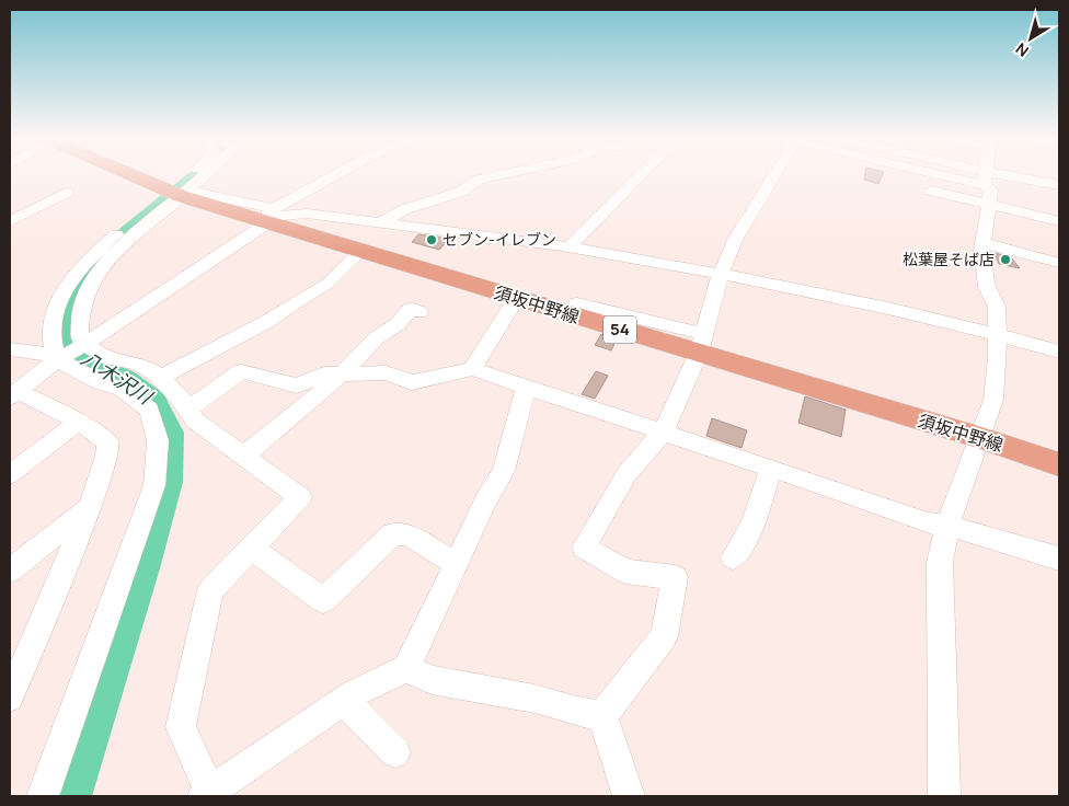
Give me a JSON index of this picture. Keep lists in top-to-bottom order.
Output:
{
  "streets": {
    "main road": ["須坂中野線", "54"]
  },
  "water": ["八木沢川"],
  "places": ["セブン-イレブン", "松葉屋そば店"],
  "north": "bottom left"
}
